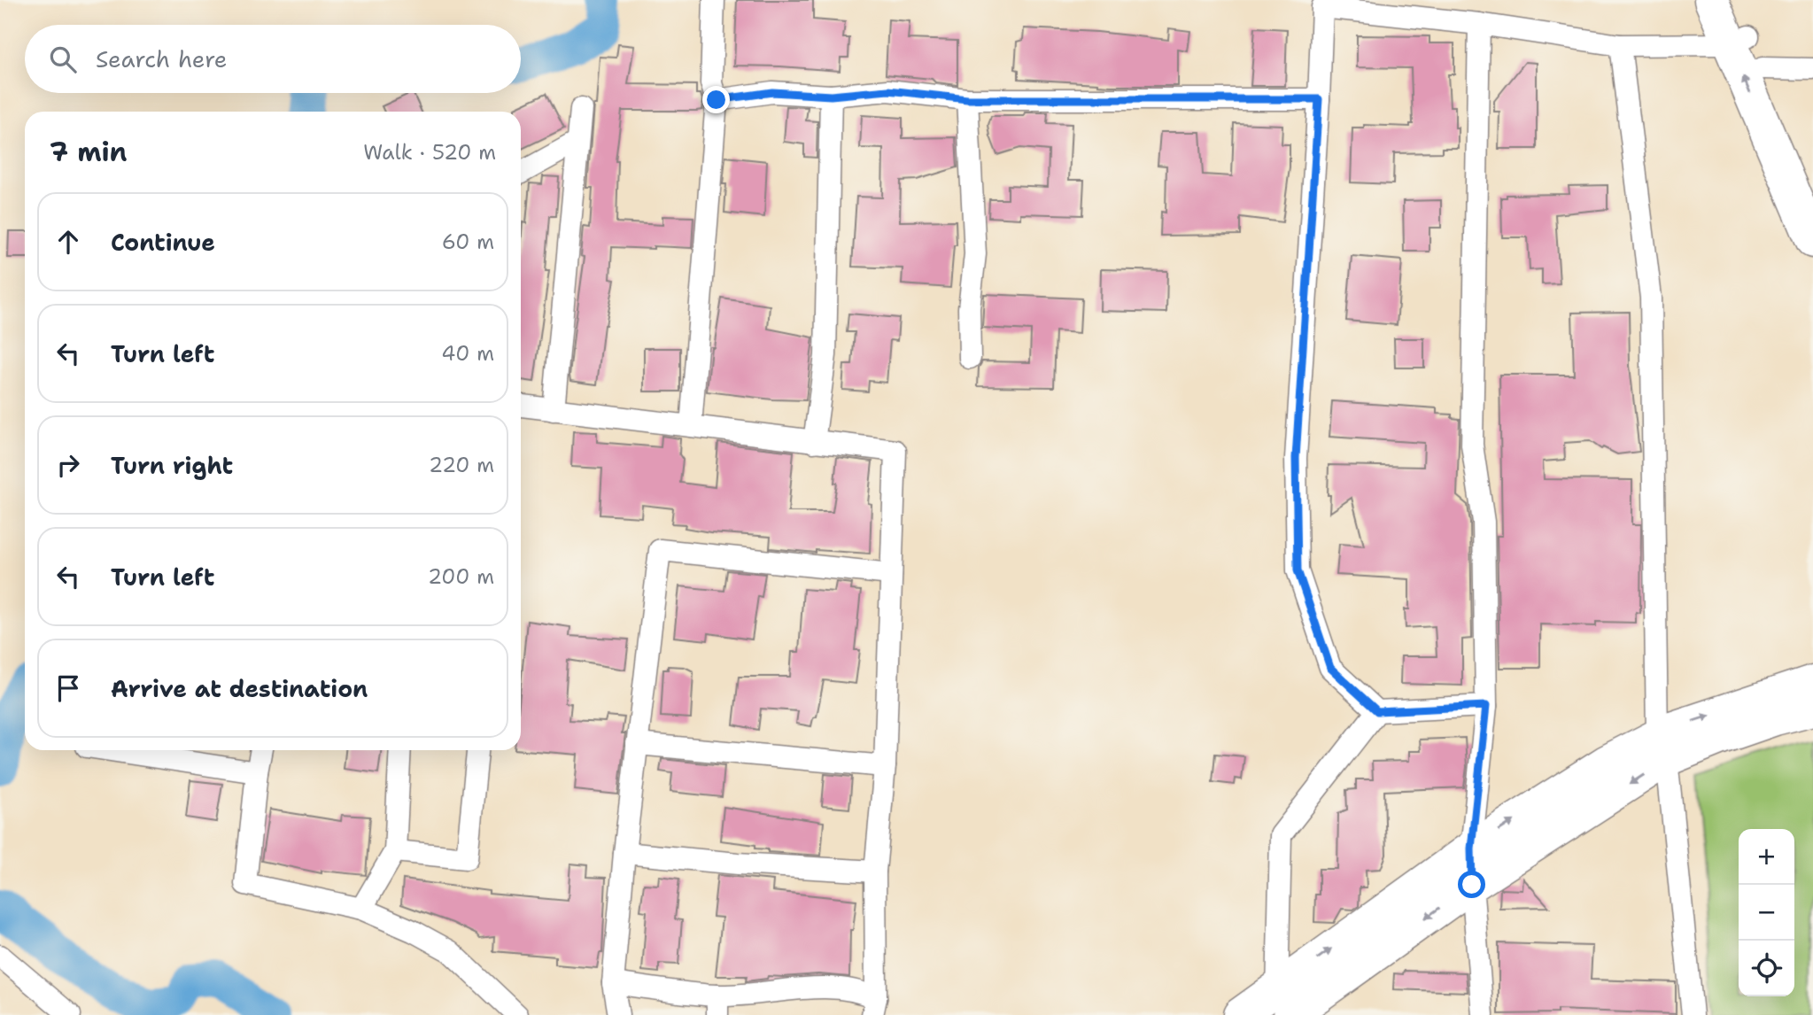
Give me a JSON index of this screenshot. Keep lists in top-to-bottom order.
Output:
{
  "page": {
    "search": "Search here",
    "heading": ["7 min", "Walk · 520 m"],
    "list": [
      ["Continue", "60 m"],
      ["Turn left", "40 m"],
      ["Turn right", "220 m"],
      ["Turn left", "200 m"],
      "Arrive at destination"
    ],
    "map_buttons": ["+", "−"]
  }
}
